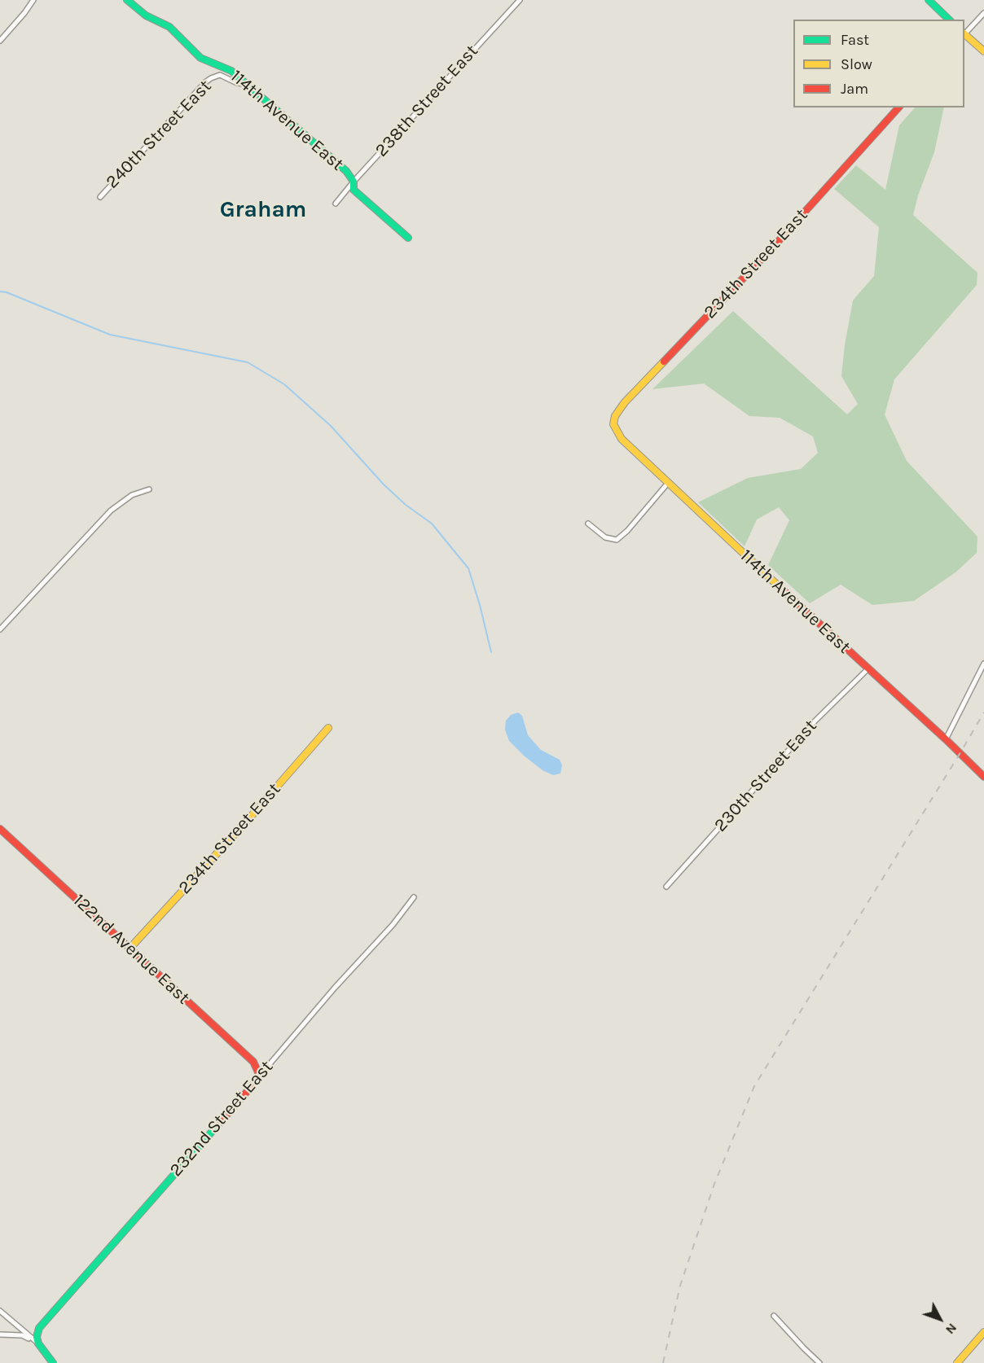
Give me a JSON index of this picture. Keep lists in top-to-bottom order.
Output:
{
  "streets": {
    "street": [
      "238th Street East",
      "114th Avenue East",
      "240th Street East",
      "234th Street East",
      "230th Street East",
      "122nd Avenue East",
      "232nd Street East"
    ]
  },
  "crossings": [
    ["238th Street East", "114th Avenue East"],
    ["114th Avenue East", "240th Street East"],
    ["114th Avenue East", "234th Street East"],
    ["114th Avenue East", "230th Street East"],
    ["234th Street East", "122nd Avenue East"],
    ["122nd Avenue East", "232nd Street East"]
  ],
  "districts": ["Graham"],
  "legend": ["Fast", "Slow", "Jam"],
  "north": "bottom right"
}
